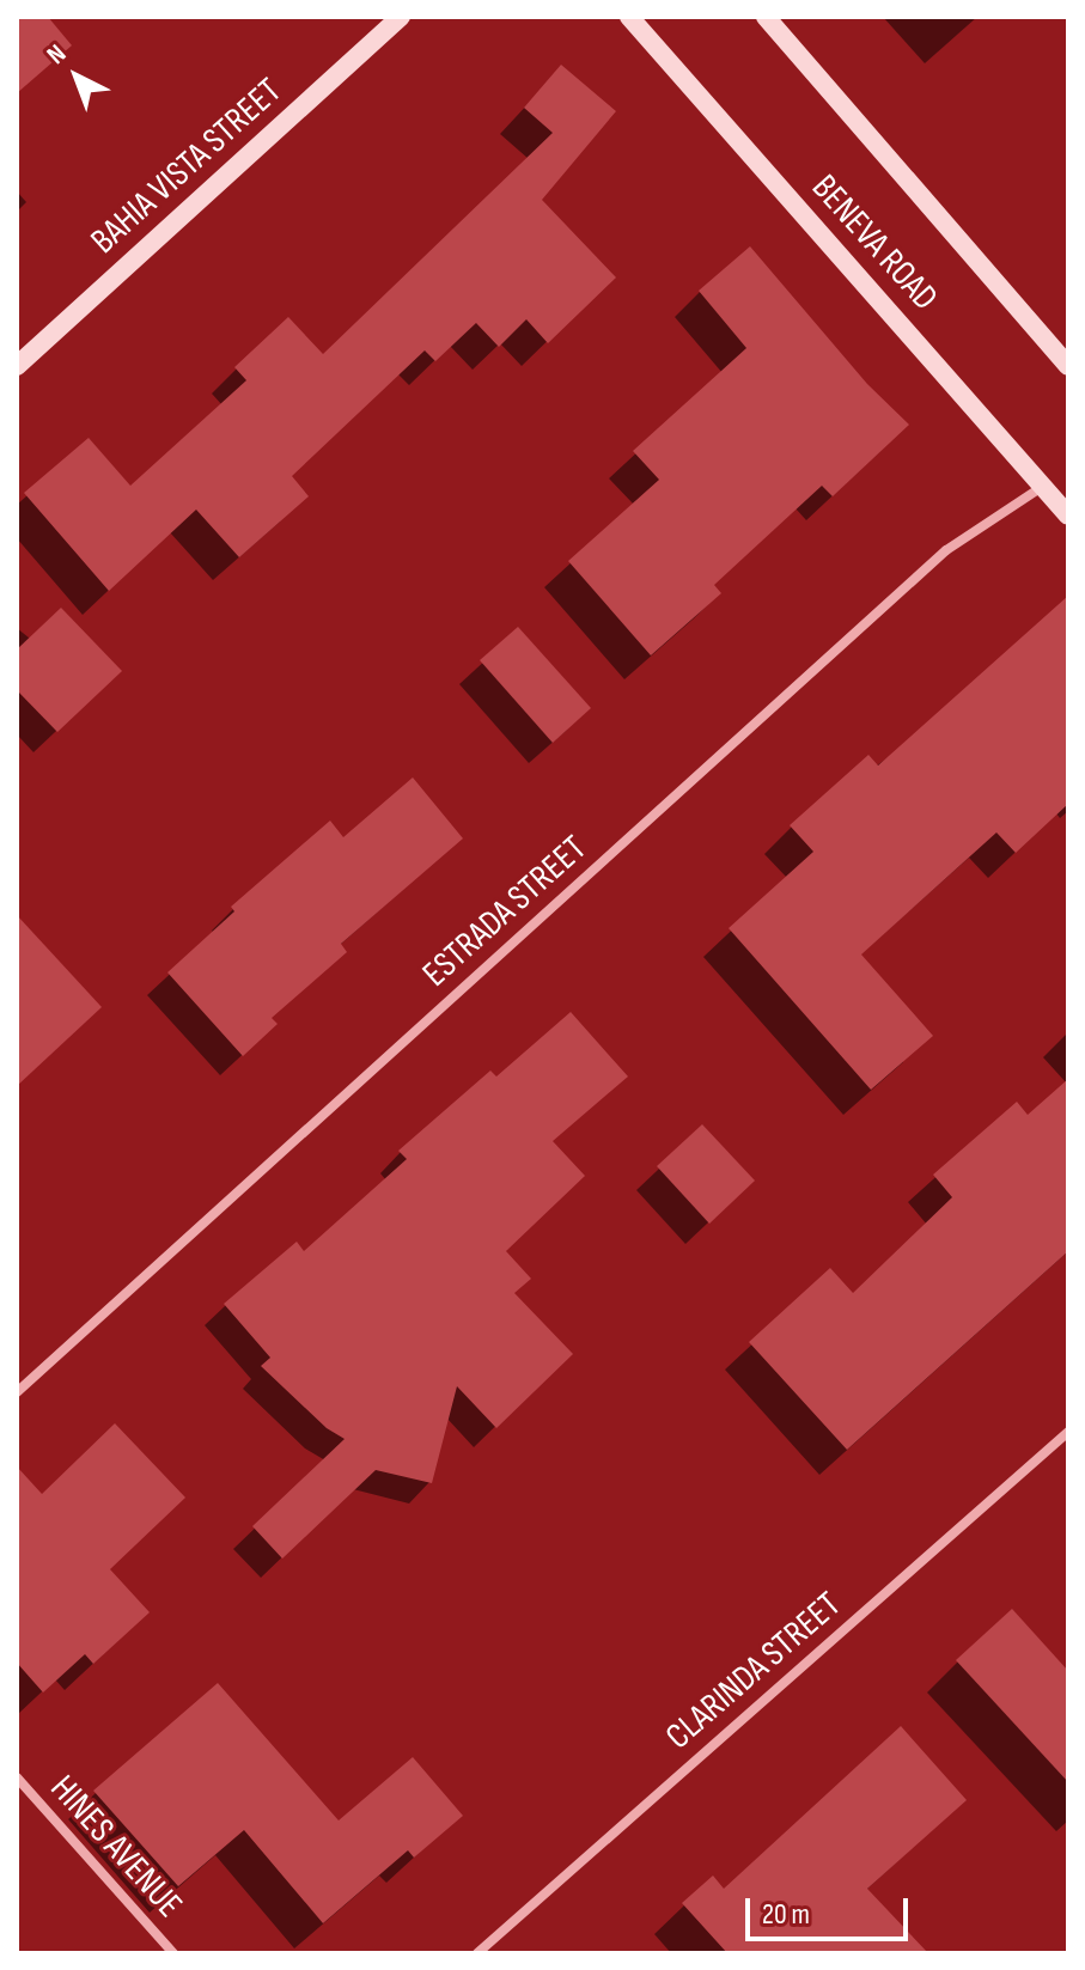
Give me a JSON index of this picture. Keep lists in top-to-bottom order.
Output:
{
  "streets": {
    "main road": ["BAHIA VISTA STREET", "BENEVA ROAD"],
    "street": ["ESTRADA STREET", "CLARINDA STREET", "HINES AVENUE"]
  },
  "crossings": [
    ["BENEVA ROAD", "ESTRADA STREET"]
  ],
  "scale_bar": "20 m",
  "north": "top left"
}
